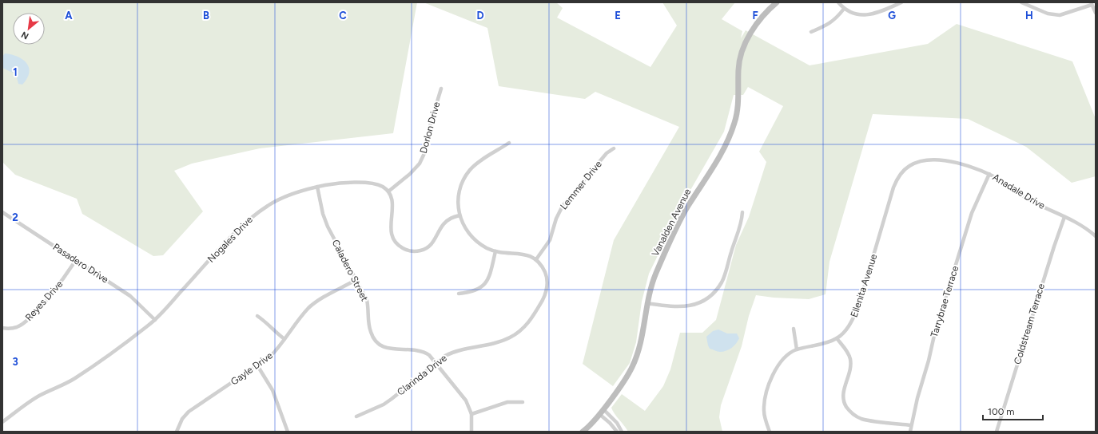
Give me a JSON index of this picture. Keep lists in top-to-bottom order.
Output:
{
  "streets": {
    "main road": ["Vanalden Avenue"],
    "street": [
      "Dorlon Drive",
      "Lemmer Drive",
      "Anadale Drive",
      "Nogales Drive",
      "Pasadero Drive",
      "Caladero Street",
      "Ellenita Avenue",
      "Reyes Drive",
      "Tarrybrae Terrace",
      "Coldstream Terrace",
      "Gayle Drive",
      "Clarinda Drive"
    ]
  },
  "crossings": [
    ["Dorlon Drive", "Nogales Drive"],
    ["Lemmer Drive", "Clarinda Drive"],
    ["Anadale Drive", "Ellenita Avenue"],
    ["Anadale Drive", "Tarrybrae Terrace"],
    ["Anadale Drive", "Coldstream Terrace"],
    ["Nogales Drive", "Pasadero Drive"],
    ["Nogales Drive", "Caladero Street"],
    ["Pasadero Drive", "Reyes Drive"],
    ["Caladero Street", "Gayle Drive"],
    ["Caladero Street", "Clarinda Drive"]
  ],
  "scale_bar": "100 m",
  "north": "bottom left",
  "grid": {
    "columns": [
      "A",
      "B",
      "C",
      "D",
      "E",
      "F",
      "G",
      "H"
    ],
    "rows": ["1", "2", "3"]
  }
}
